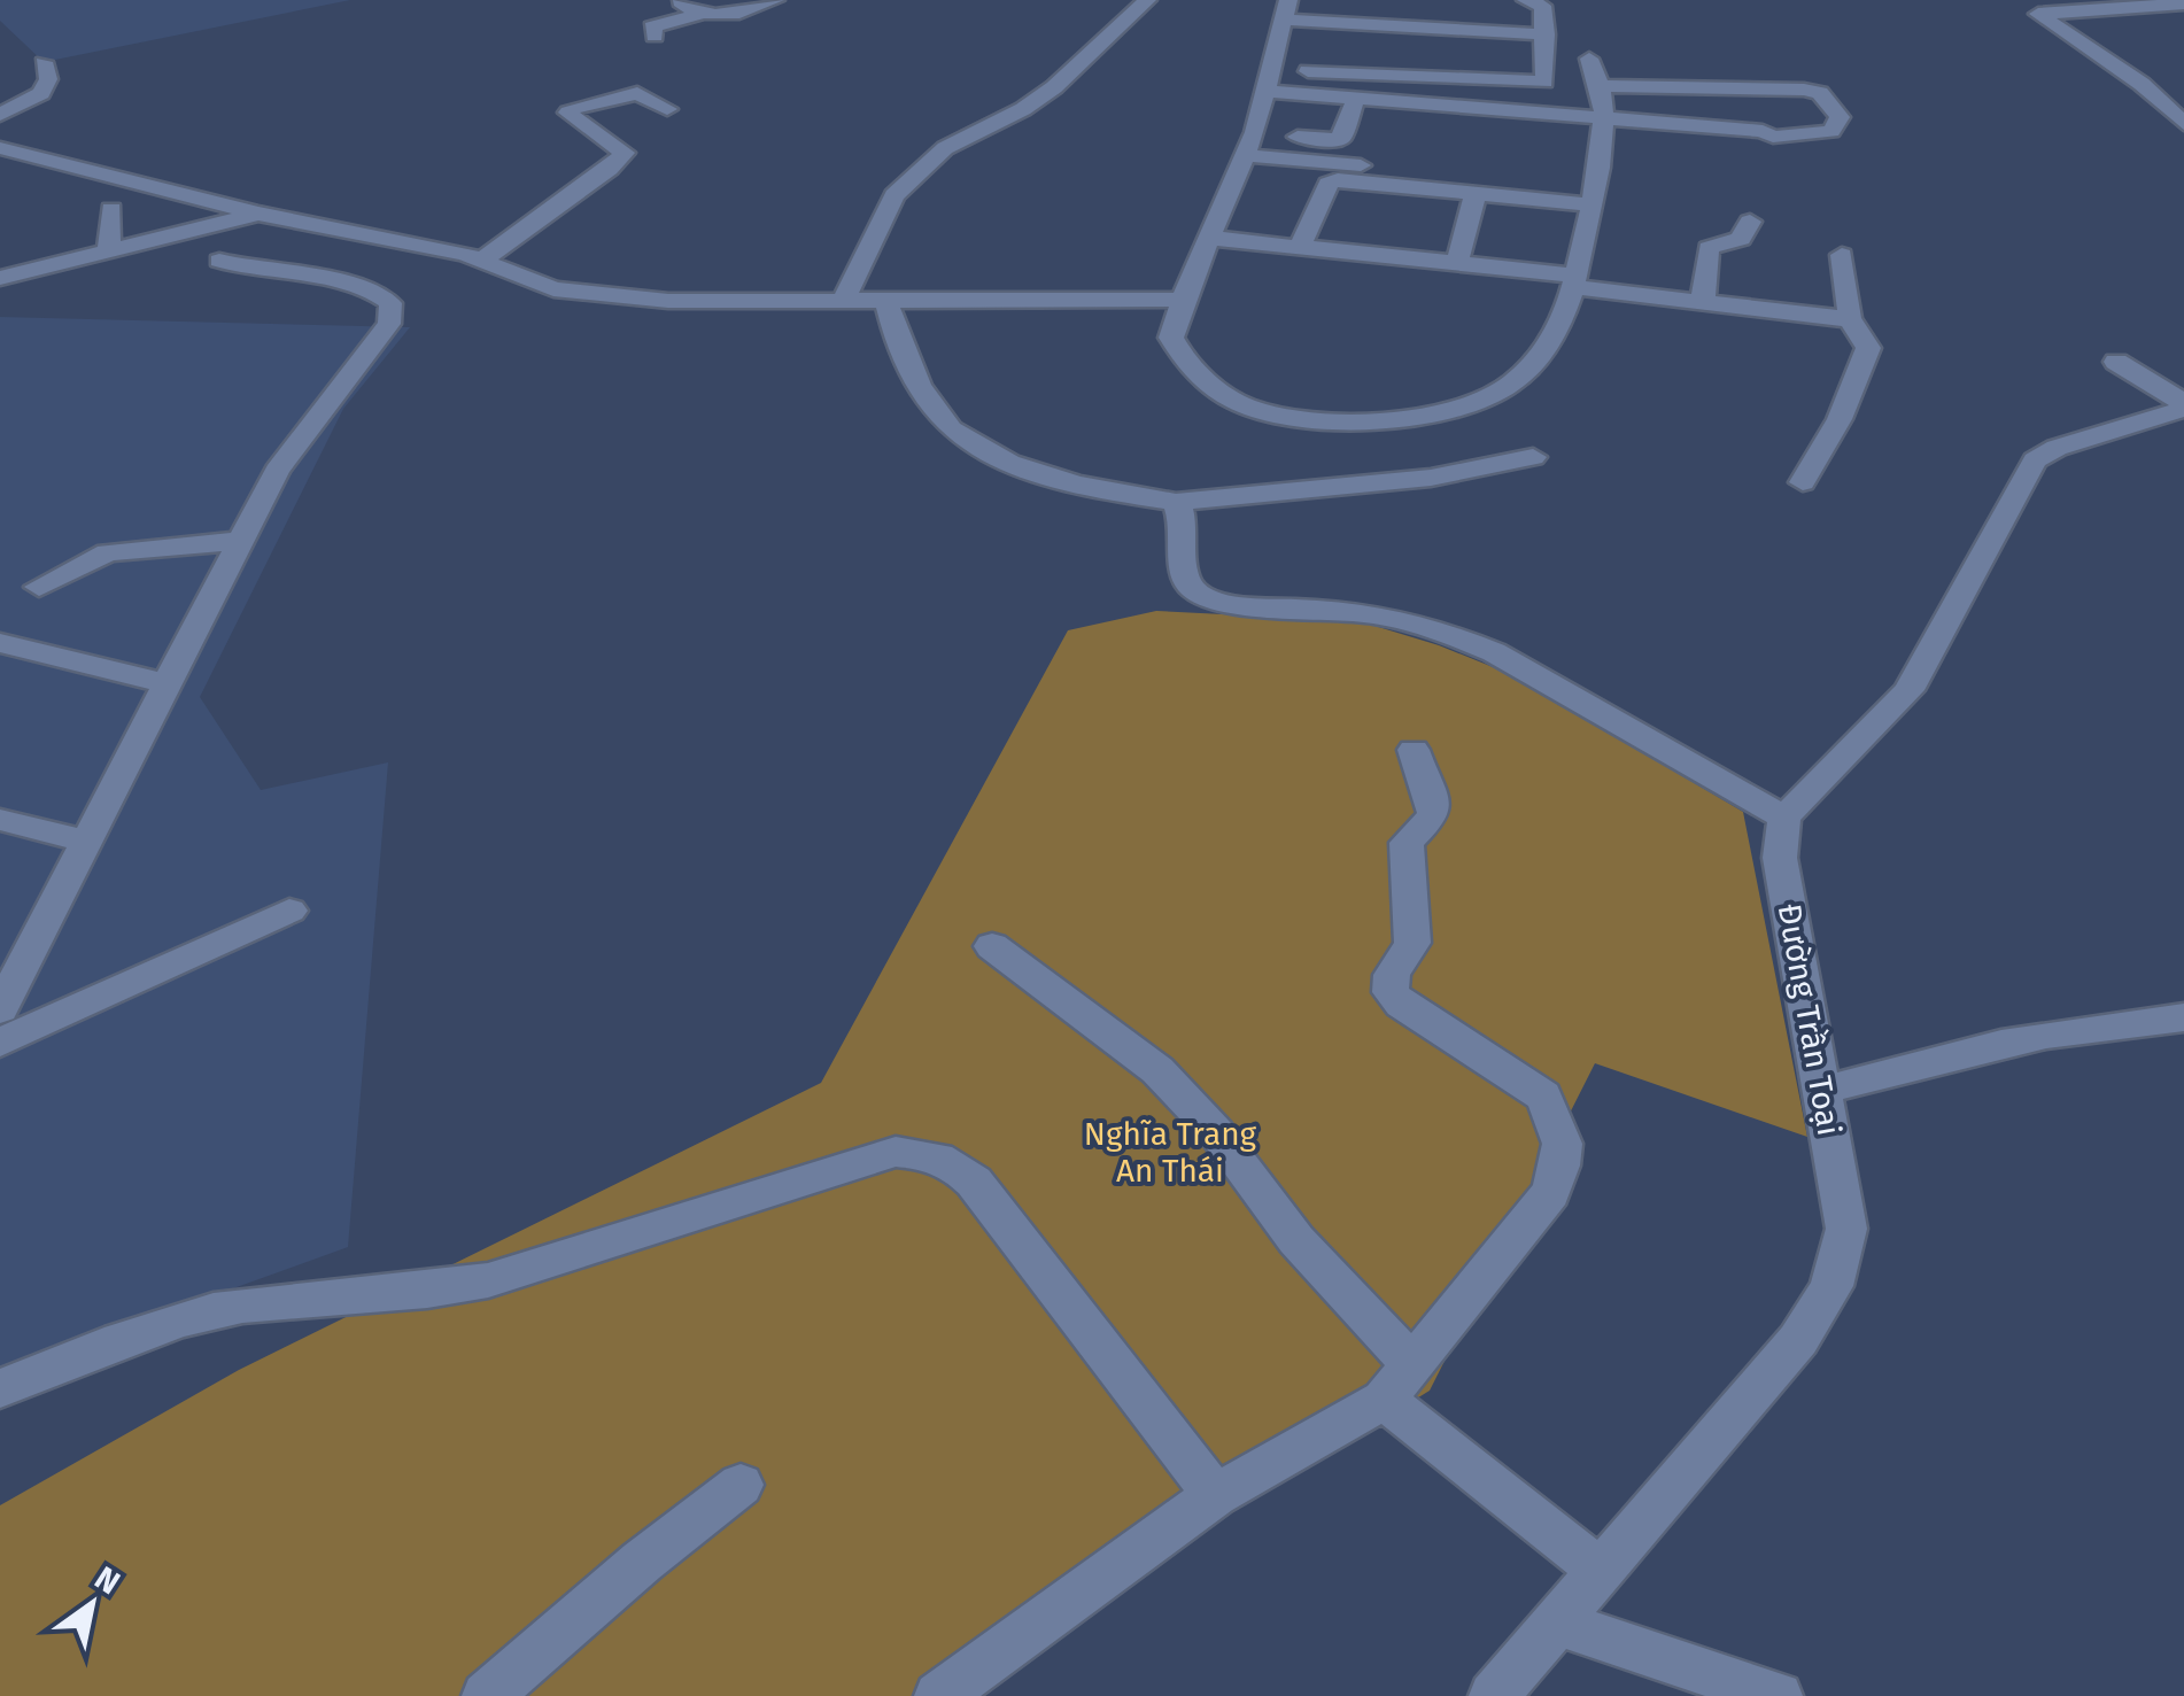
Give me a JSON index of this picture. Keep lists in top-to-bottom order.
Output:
{
  "streets": {
    "street": ["Đường Trần Toại"]
  },
  "parks": ["Nghĩa Trang An Thái"],
  "north": "top right"
}
